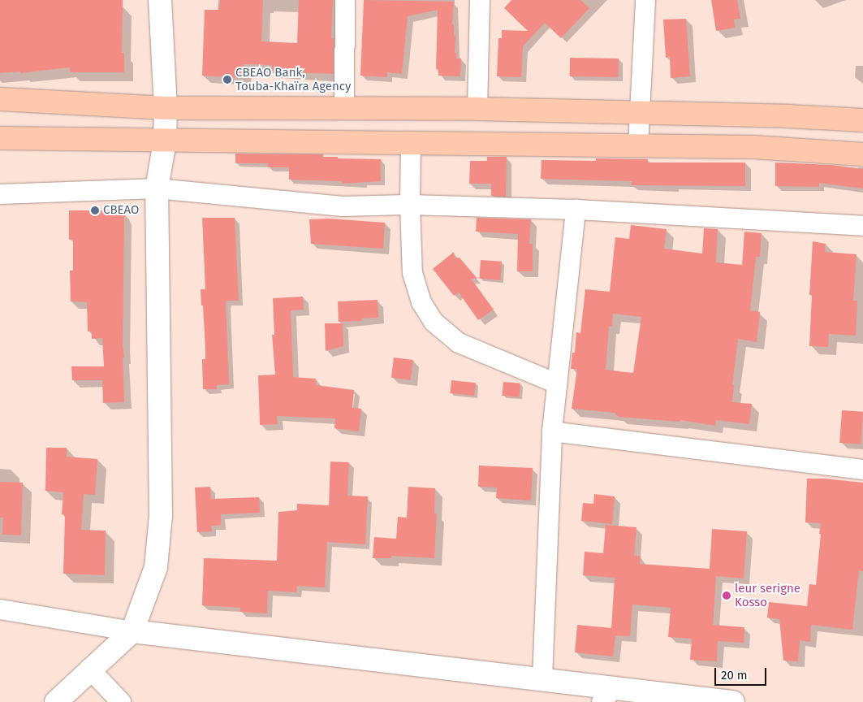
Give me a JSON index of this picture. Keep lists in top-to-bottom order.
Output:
{
  "places": ["CBEAO Bank, Touba-Khaïra Agency", "CBEAO", "leur serigne Kosso"],
  "scale_bar": "20 m"
}
